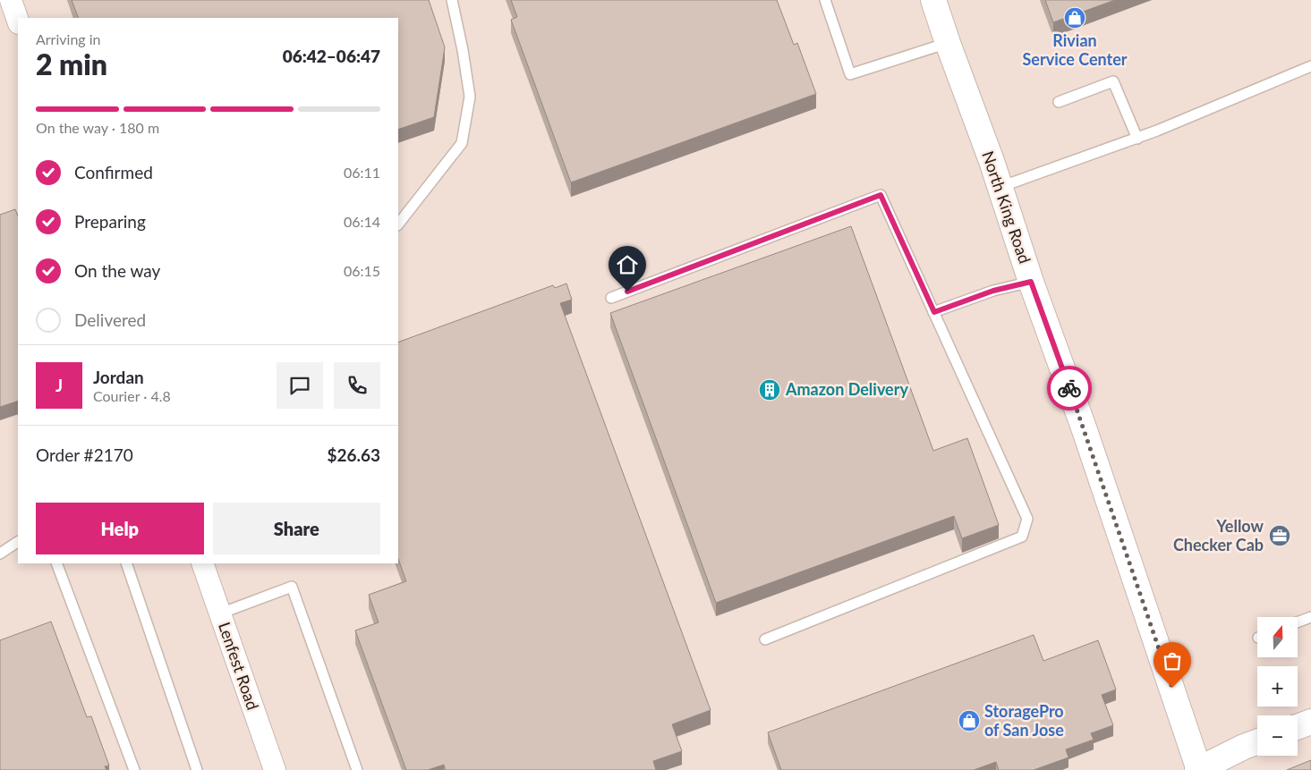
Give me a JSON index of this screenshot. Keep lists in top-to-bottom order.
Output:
{
  "streets": {
    "main road": ["North King Road"],
    "street": ["Lenfest Road"]
  },
  "places": {
    "shop": ["Rivian Service Center", "StoragePro of San Jose"],
    "building": ["Amazon Delivery"],
    "office": ["Yellow Checker Cab"]
  },
  "north": "top",
  "page": {
    "heading": ["2 min", "Arriving in", "06:42–06:47"],
    "panel": [
      "Jordan",
      "Courier · 4.8",
      "Order #2170",
      "$26.63"
    ],
    "bar": "On the way · 180 m",
    "list": [
      ["Confirmed", "06:11"],
      ["Preparing", "06:14"],
      ["On the way", "06:15"],
      "Delivered"
    ],
    "round": "J",
    "buttons": ["Help", "Share"],
    "map_buttons": ["+", "−"]
  }
}
